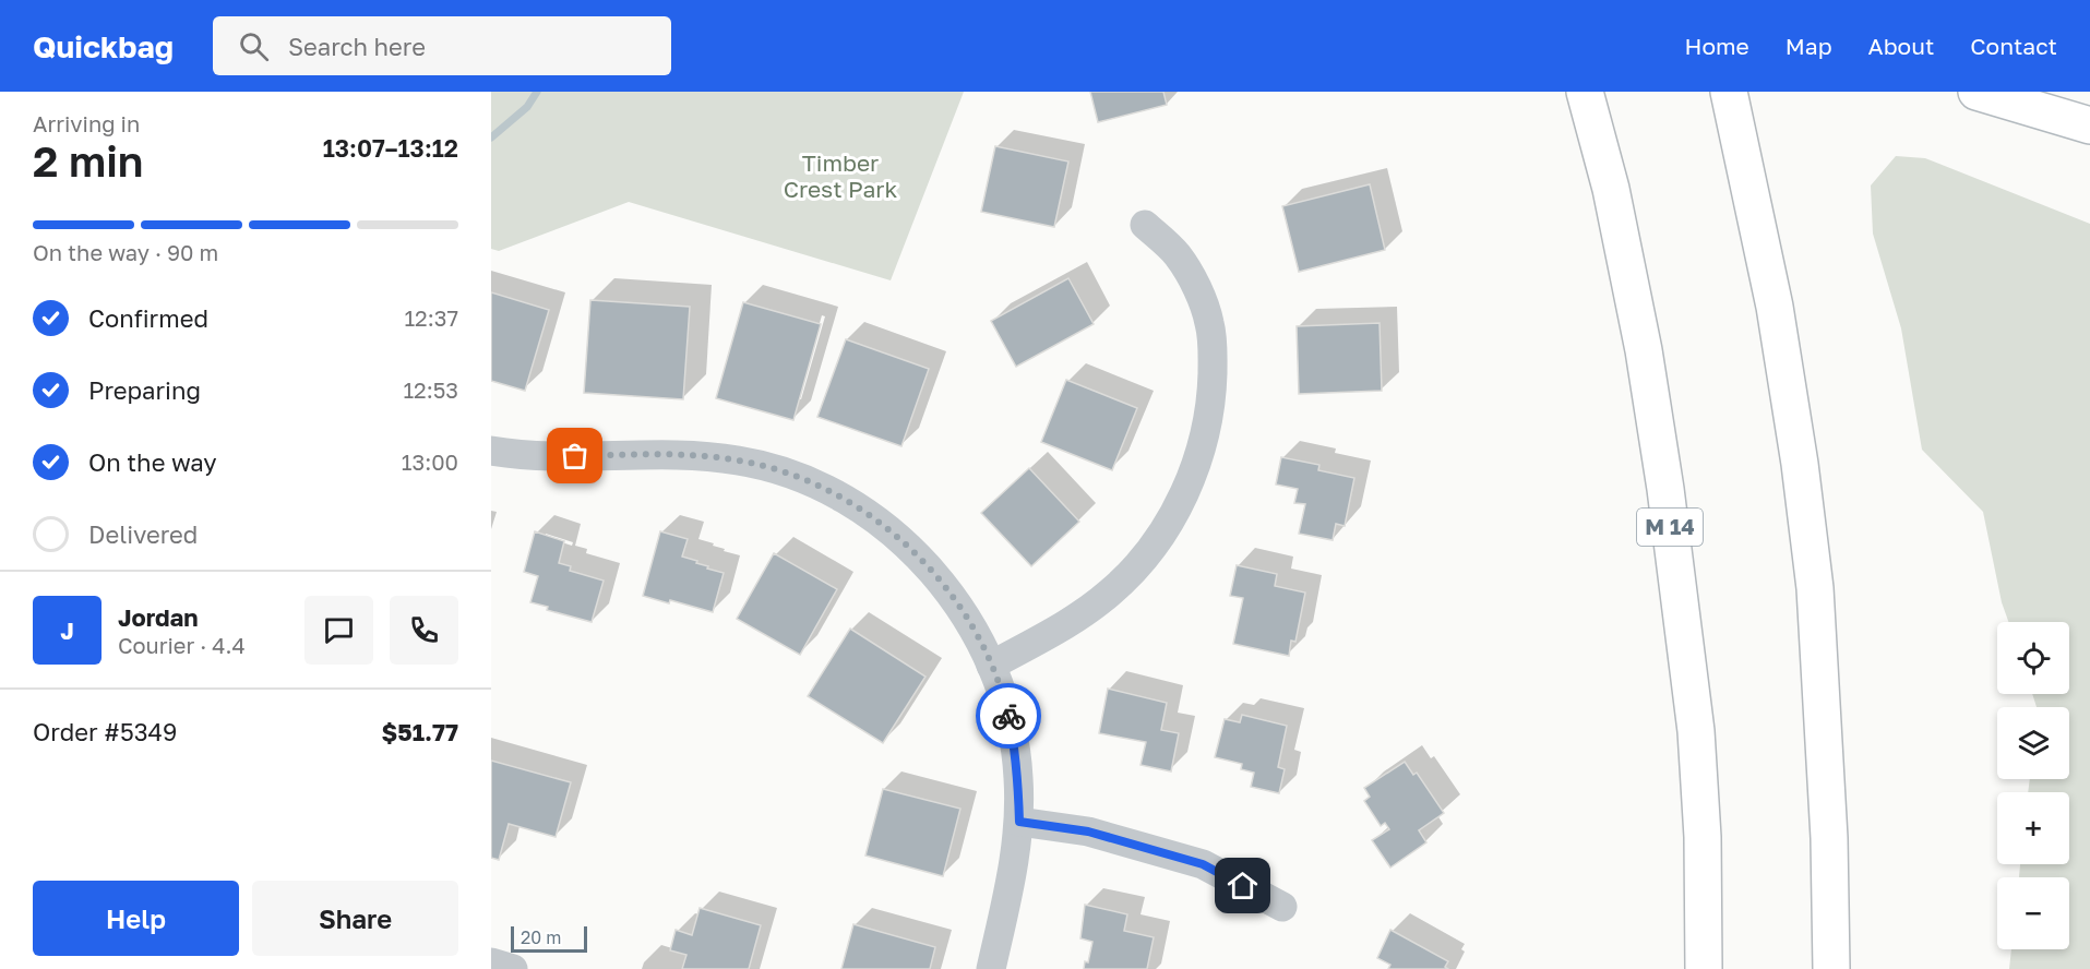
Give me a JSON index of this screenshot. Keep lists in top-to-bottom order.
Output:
{
  "streets": {
    "main road": ["M 14"]
  },
  "parks": ["Timber Crest Park"],
  "scale_bar": "20 m",
  "page": {
    "header": "Quickbag",
    "search": "Search here",
    "nav": [
      "Home",
      "Map",
      "About",
      "Contact"
    ],
    "heading": ["2 min", "Arriving in", "13:07–13:12"],
    "panel": [
      "Jordan",
      "Courier · 4.4",
      "Order #5349",
      "$51.77"
    ],
    "bar": "On the way · 90 m",
    "list": [
      ["Confirmed", "12:37"],
      ["Preparing", "12:53"],
      ["On the way", "13:00"],
      "Delivered"
    ],
    "round": "J",
    "map_buttons": ["+", "−"],
    "buttons": ["Help", "Share"],
    "scale": "20 m"
  }
}
